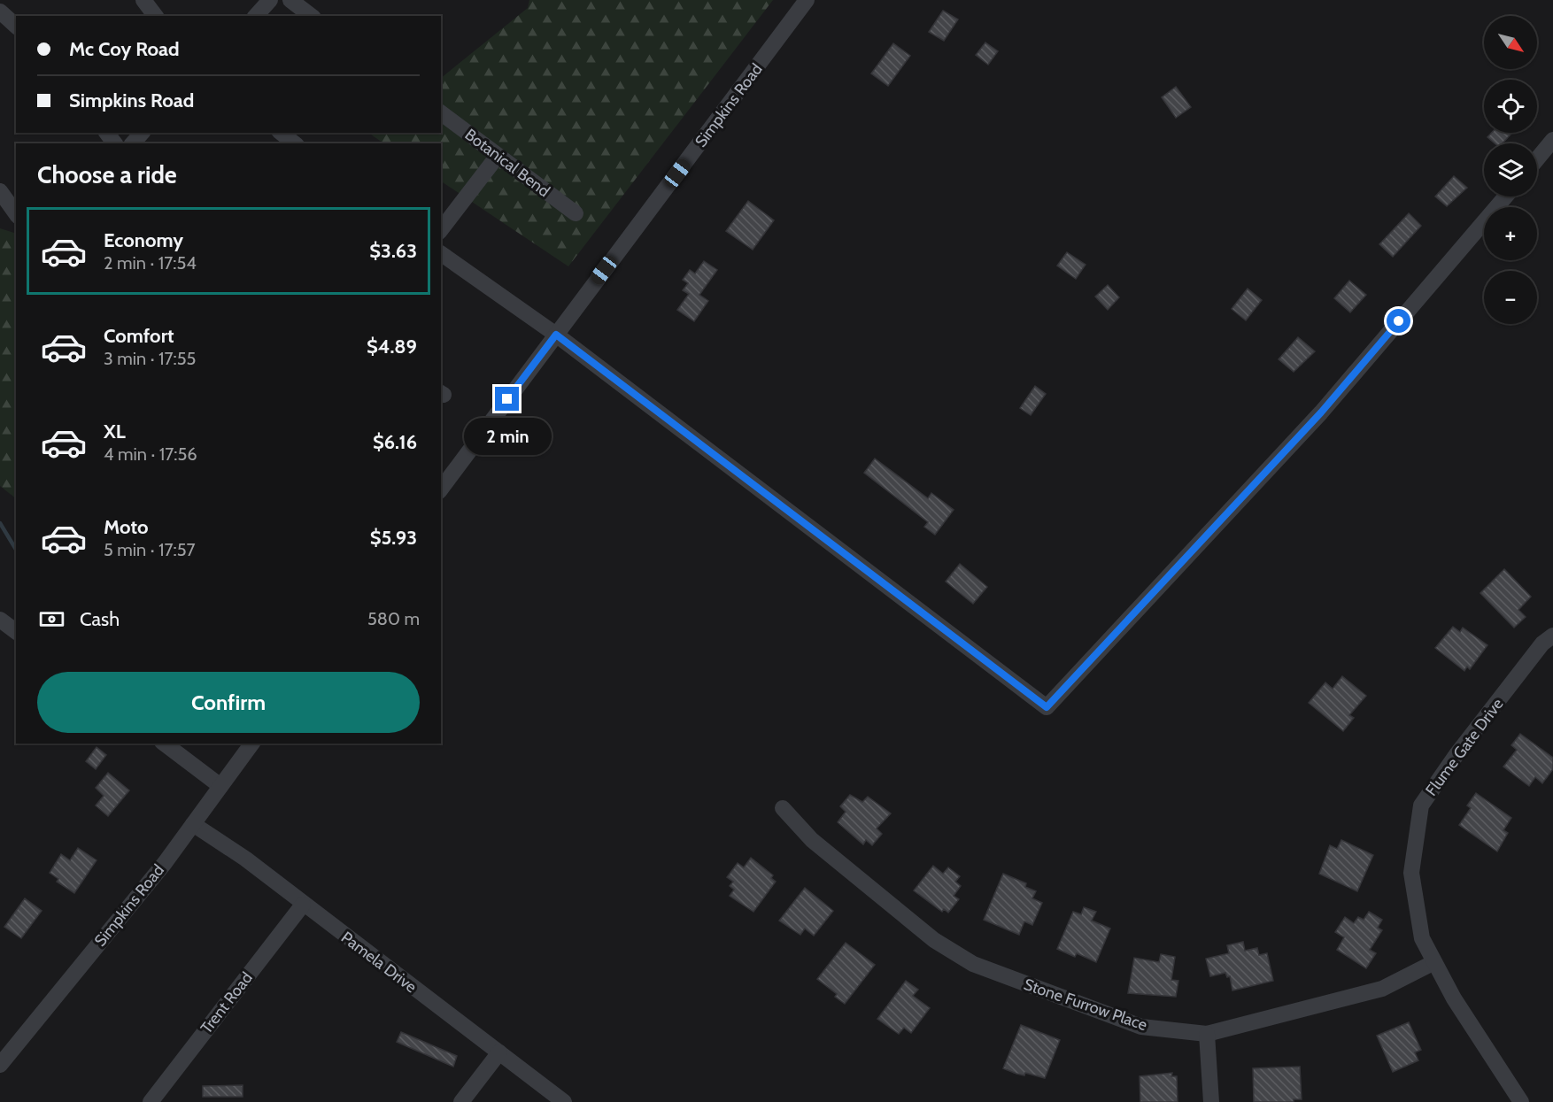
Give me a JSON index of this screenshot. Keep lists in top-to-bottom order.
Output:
{
  "streets": {
    "street": [
      "Simpkins Road",
      "Botanical Bend",
      "Flume Gate Drive",
      "Pamela Drive",
      "Trent Road",
      "Stone Furrow Place"
    ]
  },
  "crossings": [
    ["Simpkins Road", "Pamela Drive"],
    ["Flume Gate Drive", "Stone Furrow Place"],
    ["Pamela Drive", "Trent Road"]
  ],
  "north": "bottom right",
  "page": {
    "map_buttons": ["+", "−"],
    "banner": ["Mc Coy Road", "Simpkins Road"],
    "heading": "Choose a ride",
    "list": [
      {
        "name": "Economy",
        "note": "2 min · 17:54",
        "value": "$3.63"
      },
      {
        "name": "Comfort",
        "note": "3 min · 17:55",
        "value": "$4.89"
      },
      {
        "name": "XL",
        "note": "4 min · 17:56",
        "value": "$6.16"
      },
      {
        "name": "Moto",
        "note": "5 min · 17:57",
        "value": "$5.93"
      }
    ],
    "bubble": "2 min",
    "pay": ["Cash", "580 m"],
    "buttons": "Confirm"
  }
}
